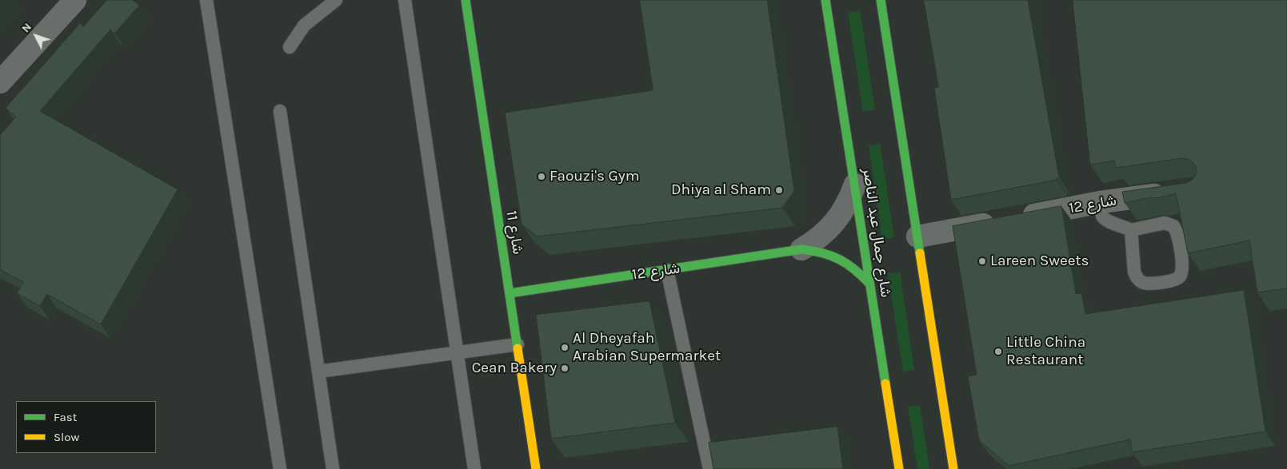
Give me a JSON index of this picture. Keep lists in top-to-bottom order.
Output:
{
  "streets": {
    "street": ["شارع 12", "شارع 11", "شارع جمال عبد الناصر"]
  },
  "crossings": [
    ["شارع 12", "شارع 11"],
    ["شارع 12", "شارع جمال عبد الناصر"]
  ],
  "places": [
    "Faouzi's Gym",
    "Dhiya al Sham",
    "Lareen Sweets",
    "Al Dheyafah Arabian Supermarket",
    "Little China Restaurant",
    "Cean Bakery"
  ],
  "legend": ["Fast", "Slow"],
  "north": "top left"
}
